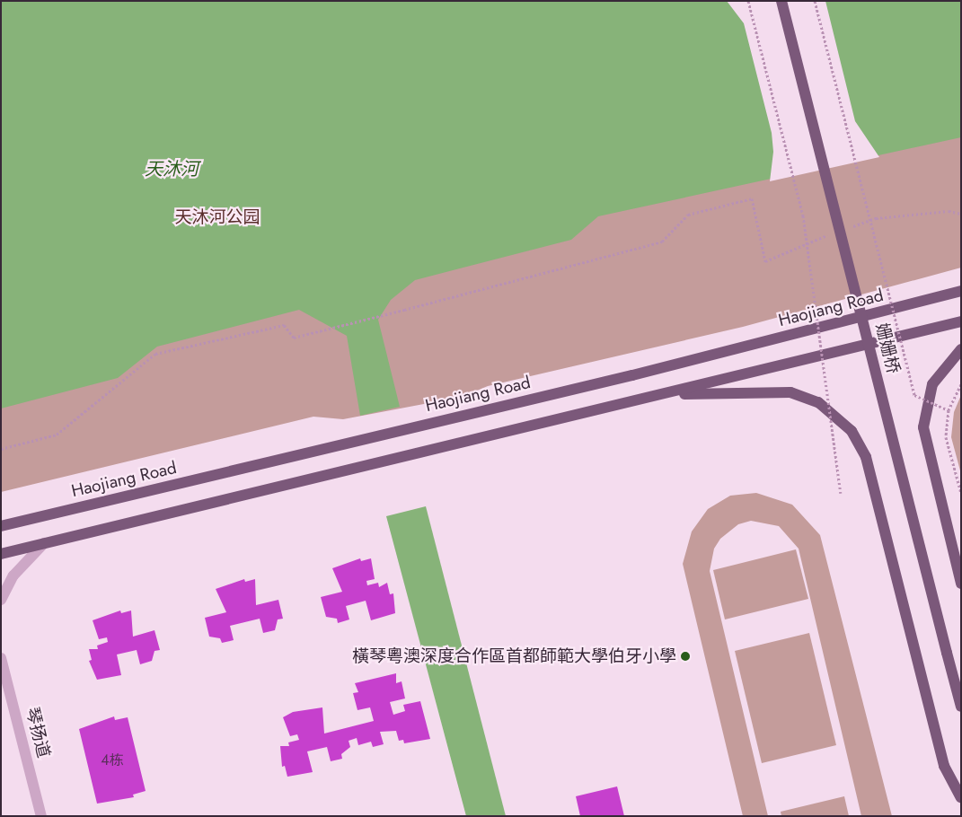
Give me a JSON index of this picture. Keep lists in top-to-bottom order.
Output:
{
  "streets": {
    "main road": ["Haojiang Road", "姗姗桥"],
    "street": ["琴扬道"]
  },
  "water": ["天沐河"],
  "parks": ["天沐河公园"],
  "places": ["橫琴粵澳深度合作區首都師範大學伯牙小學"],
  "house_numbers": ["4栋"]
}
